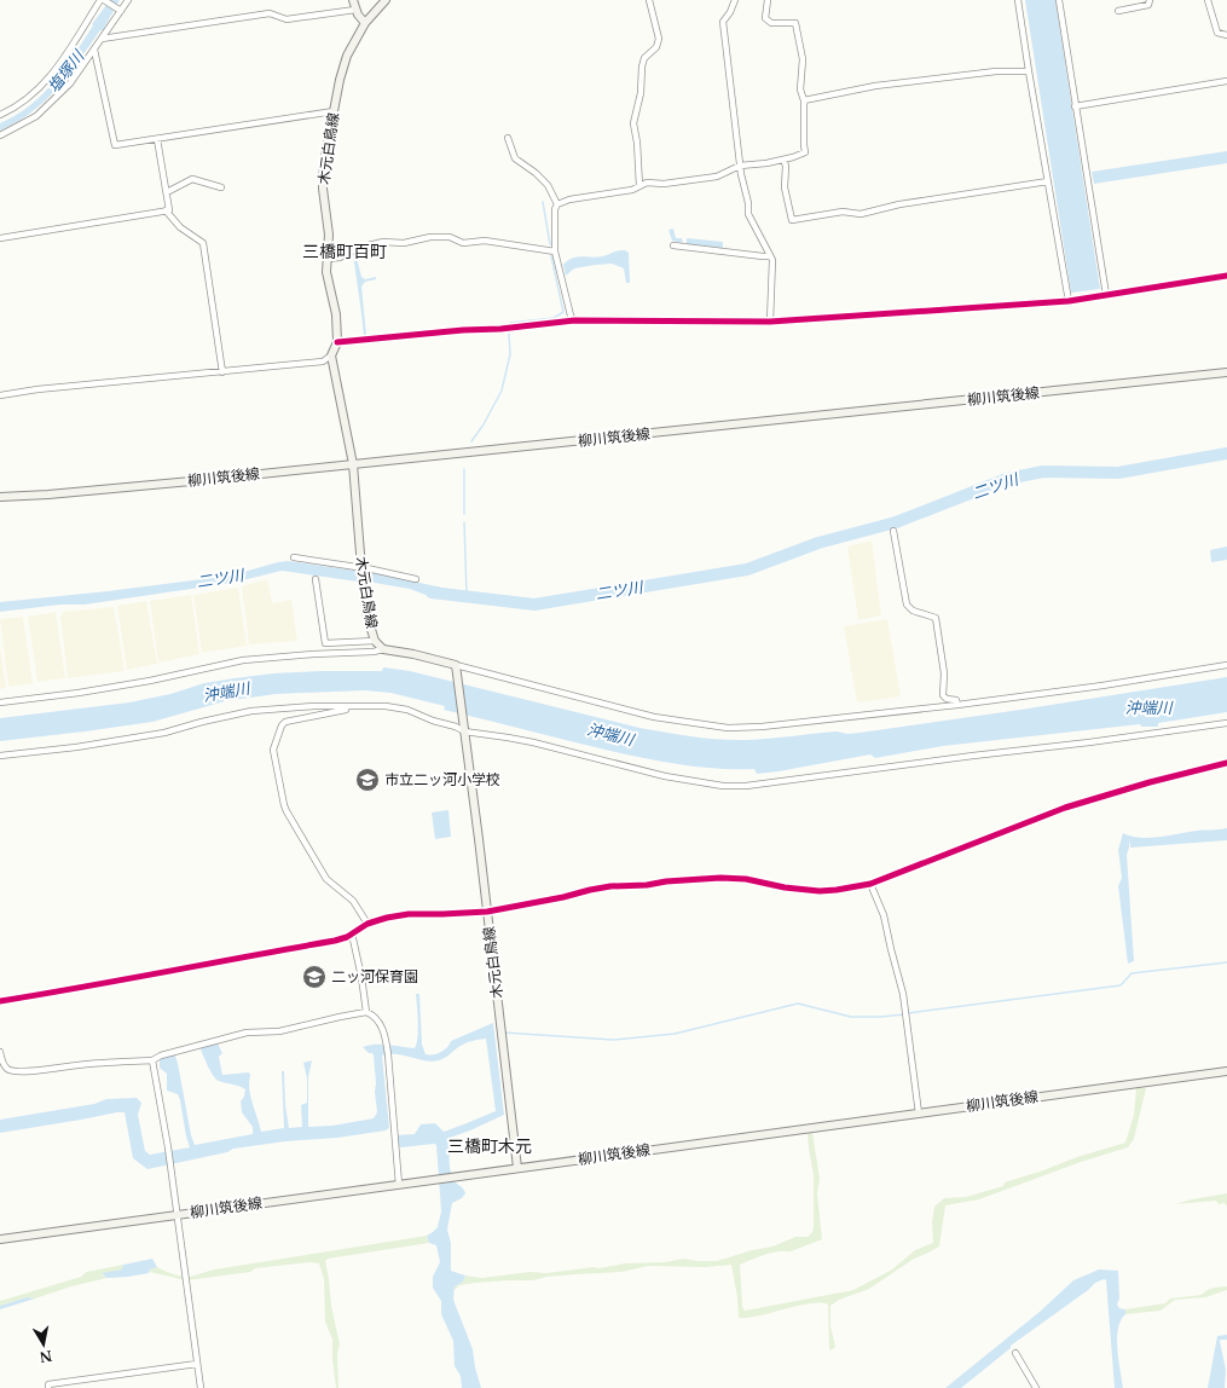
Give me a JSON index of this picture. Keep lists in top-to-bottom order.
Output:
{
  "streets": {
    "main road": ["木元白鳥線", "柳川筑後線"]
  },
  "crossings": [
    ["木元白鳥線", "柳川筑後線"]
  ],
  "districts": ["三橋町百町", "三橋町木元"],
  "water": ["塩塚川", "二ツ川", "沖端川"],
  "places": {
    "school or university": ["市立二ッ河小学校", "二ッ河保育園"]
  },
  "north": "bottom"
}
